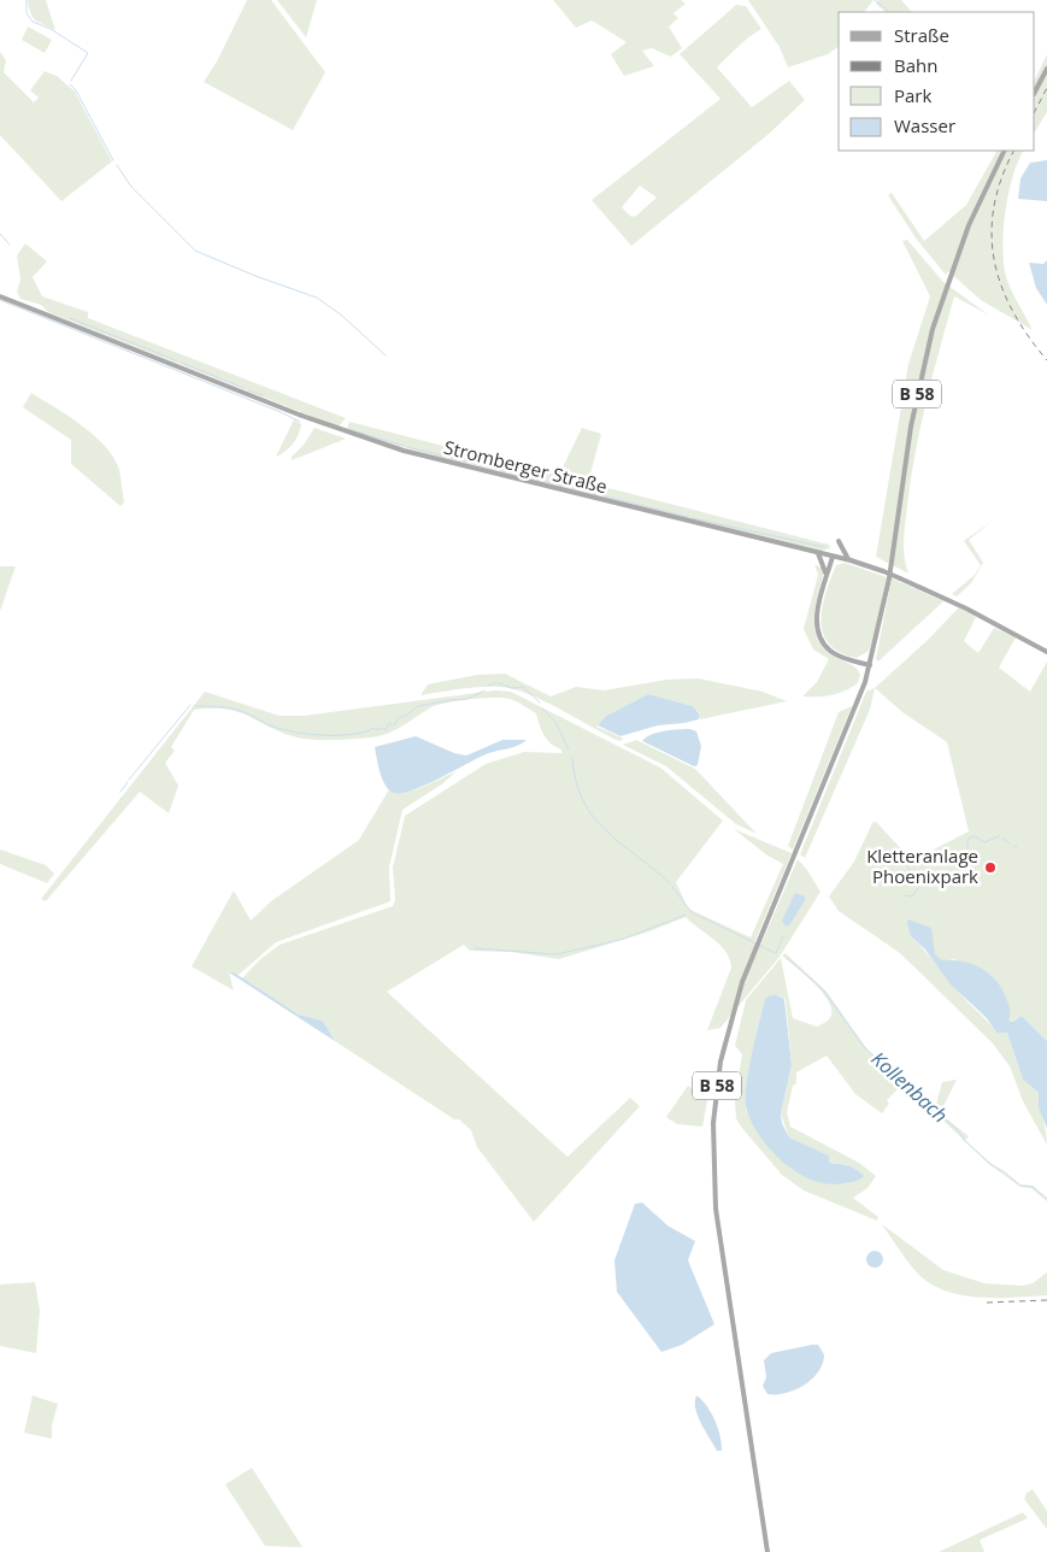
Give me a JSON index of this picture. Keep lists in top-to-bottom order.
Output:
{
  "streets": {
    "main road": ["B 58", "Stromberger Straße"]
  },
  "water": ["Kollenbach"],
  "places": ["Kletteranlage Phoenixpark"],
  "legend": [
    "Straße",
    "Bahn",
    "Park",
    "Wasser"
  ]
}
